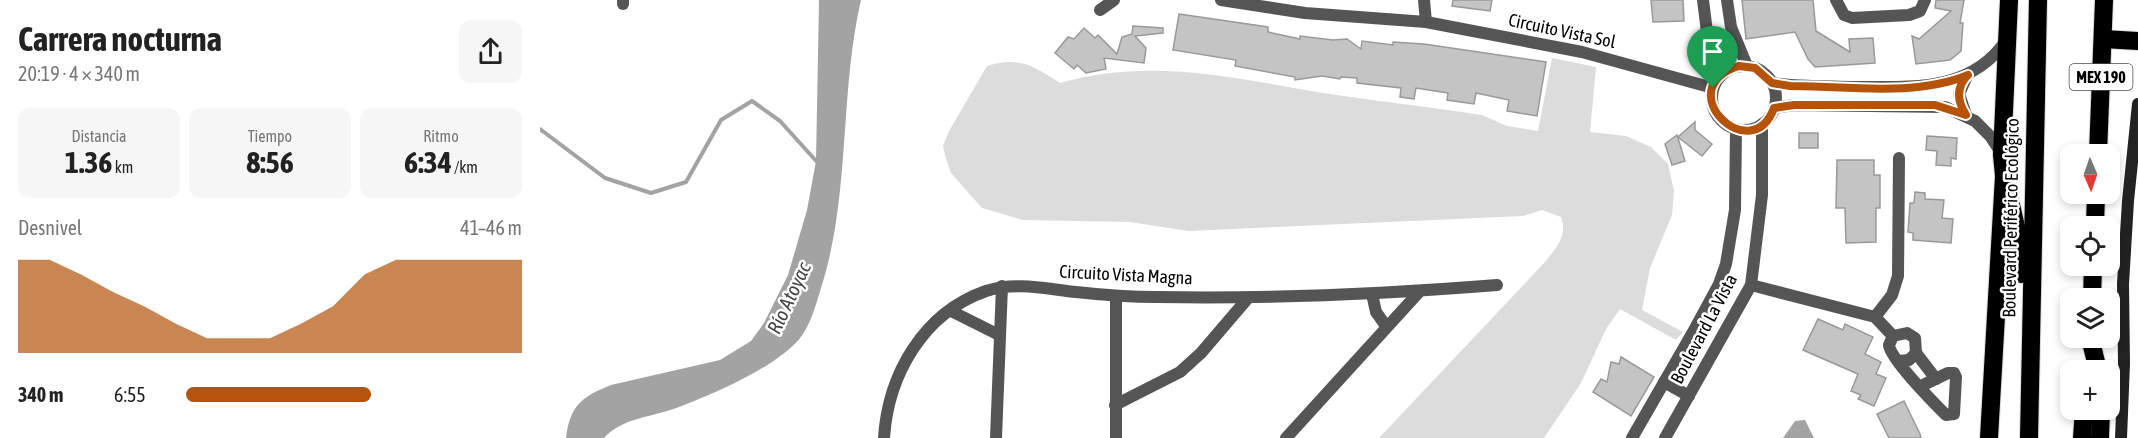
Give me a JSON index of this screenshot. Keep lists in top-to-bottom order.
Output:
{
  "streets": {
    "highway": ["MEX 190", "Boulevard Periférico Ecológico"],
    "street": ["Circuito Vista Sol", "Circuito Vista Magna", "Boulevard La Vista"]
  },
  "crossings": [
    ["Circuito Vista Sol", "Boulevard La Vista"]
  ],
  "water": ["Río Atoyac"],
  "north": "bottom",
  "page": {
    "heading": ["Carrera nocturna", "20:19 · 4 × 340 m"],
    "stats": [
      ["Distancia", "1.36 km"],
      ["Tiempo", "8:56"],
      ["Ritmo", "6:34 /km"]
    ],
    "map_buttons": "+",
    "chart": ["Desnivel", "41–46 m"],
    "list": [
      {
        "name": "340 m",
        "note": "6:55"
      }
    ]
  }
}
